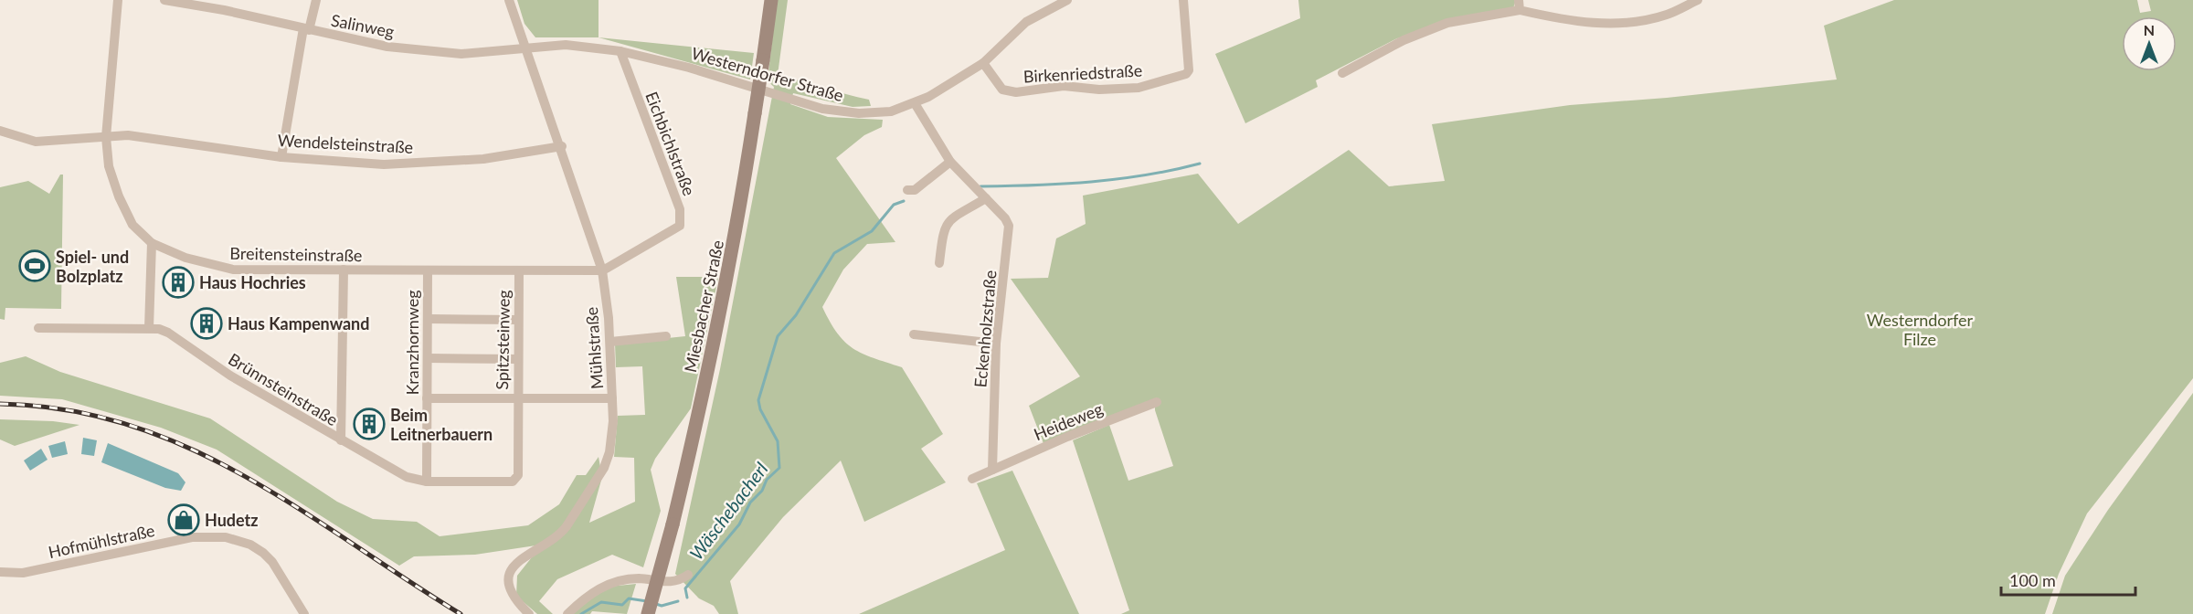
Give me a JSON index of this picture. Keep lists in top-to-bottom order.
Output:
{
  "streets": {
    "main road": ["Miesbacher Straße"],
    "street": [
      "Salinweg",
      "Birkenriedstraße",
      "Westerndorfer Straße",
      "Wendelsteinstraße",
      "Eichbichlstraße",
      "Breitensteinstraße",
      "Eckenholzstraße",
      "Spitzsteinweg",
      "Kranzhornweg",
      "Mühlstraße",
      "Brünnsteinstraße",
      "Heideweg",
      "Hofmühlstraße"
    ]
  },
  "crossings": [
    ["Salinweg", "Westerndorfer Straße"],
    ["Salinweg", "Mühlstraße"],
    ["Birkenriedstraße", "Westerndorfer Straße"],
    ["Westerndorfer Straße", "Eichbichlstraße"],
    ["Westerndorfer Straße", "Eckenholzstraße"],
    ["Westerndorfer Straße", "Mühlstraße"],
    ["Wendelsteinstraße", "Breitensteinstraße"],
    ["Wendelsteinstraße", "Mühlstraße"],
    ["Eichbichlstraße", "Breitensteinstraße"],
    ["Eichbichlstraße", "Mühlstraße"],
    ["Breitensteinstraße", "Spitzsteinweg"],
    ["Breitensteinstraße", "Kranzhornweg"],
    ["Breitensteinstraße", "Mühlstraße"],
    ["Eckenholzstraße", "Heideweg"],
    ["Spitzsteinweg", "Brünnsteinstraße"],
    ["Kranzhornweg", "Brünnsteinstraße"]
  ],
  "water": ["Wäschebacherl"],
  "parks": ["Westerndorfer Filze"],
  "places": {
    "sports": ["Spiel- und Bolzplatz"],
    "building": ["Haus Hochries", "Haus Kampenwand", "Beim Leitnerbauern"],
    "shop": ["Hudetz"]
  },
  "scale_bar": "100 m",
  "north": "top"
}
